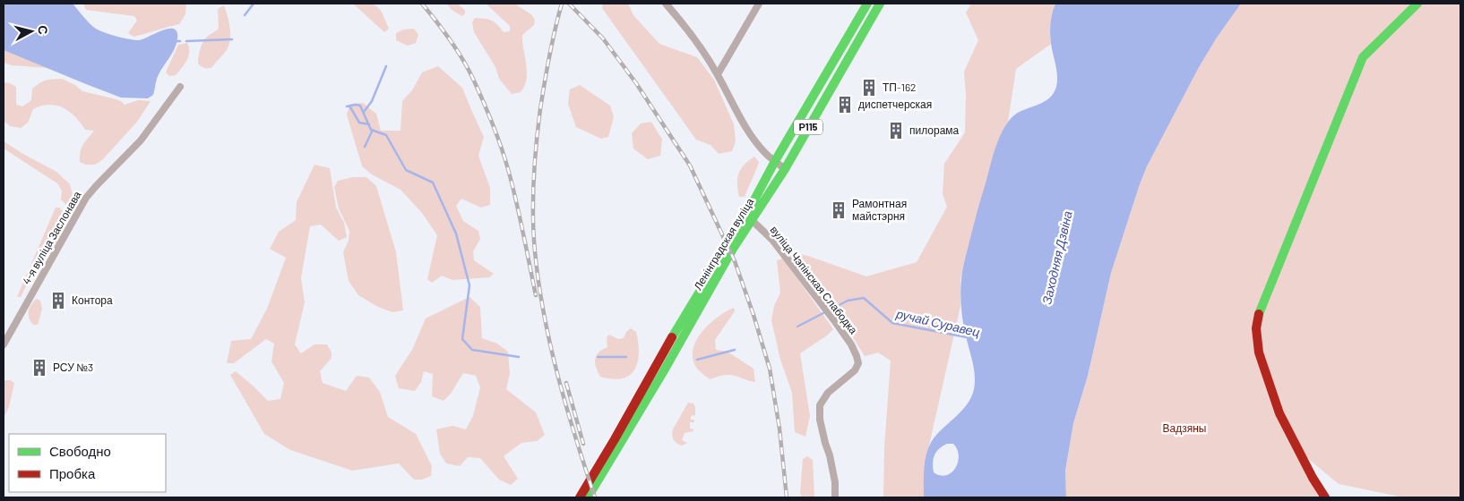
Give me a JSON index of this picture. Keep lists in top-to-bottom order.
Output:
{
  "streets": {
    "main road": ["Р115", "Ленінградская вуліца"],
    "street": ["4-я вуліца Заслонава", "вуліца Чэпінская Слабодка"]
  },
  "crossings": [
    ["Ленінградская вуліца", "вуліца Чэпінская Слабодка"]
  ],
  "water": ["Заходняя Дзвіна", "ручай Суравец"],
  "parks": ["Вадзяны"],
  "places": {
    "building": [
      "ТП-162",
      "диспетчерская",
      "пилорама",
      "Рамонтная майстэрня",
      "Контора",
      "РСУ №3"
    ]
  },
  "legend": ["Свободно", "Пробка"],
  "north": "right"
}
